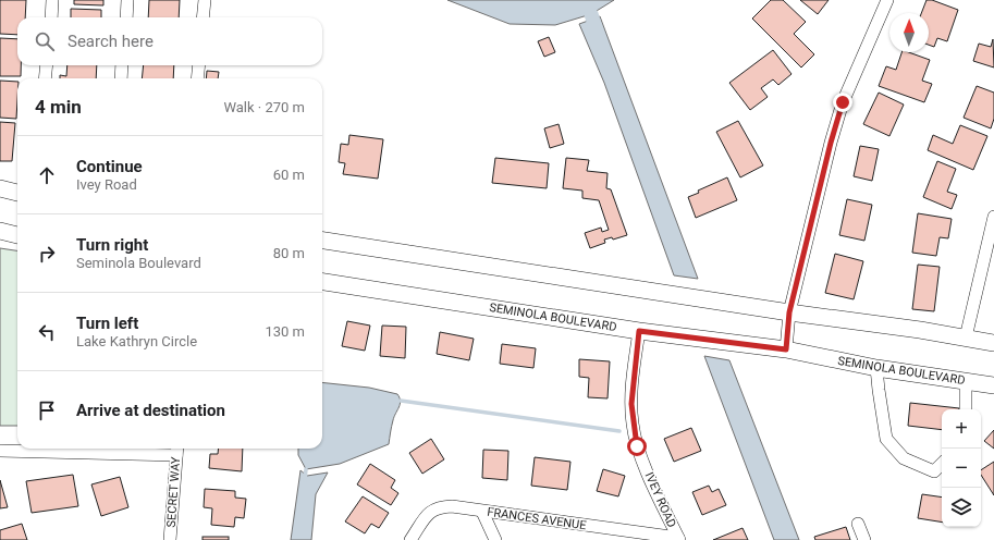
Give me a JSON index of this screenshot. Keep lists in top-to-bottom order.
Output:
{
  "streets": {
    "main road": ["SEMINOLA BOULEVARD"],
    "street": ["SECRET WAY", "IVEY ROAD", "FRANCES AVENUE"]
  },
  "crossings": [
    ["SEMINOLA BOULEVARD", "IVEY ROAD"],
    ["IVEY ROAD", "FRANCES AVENUE"]
  ],
  "north": "top",
  "page": {
    "search": "Search here",
    "heading": ["4 min", "Walk · 270 m"],
    "list": [
      ["Continue", "Ivey Road", "60 m"],
      ["Turn right", "Seminola Boulevard", "80 m"],
      ["Turn left", "Lake Kathryn Circle", "130 m"],
      "Arrive at destination"
    ],
    "map_buttons": ["+", "−"]
  }
}
